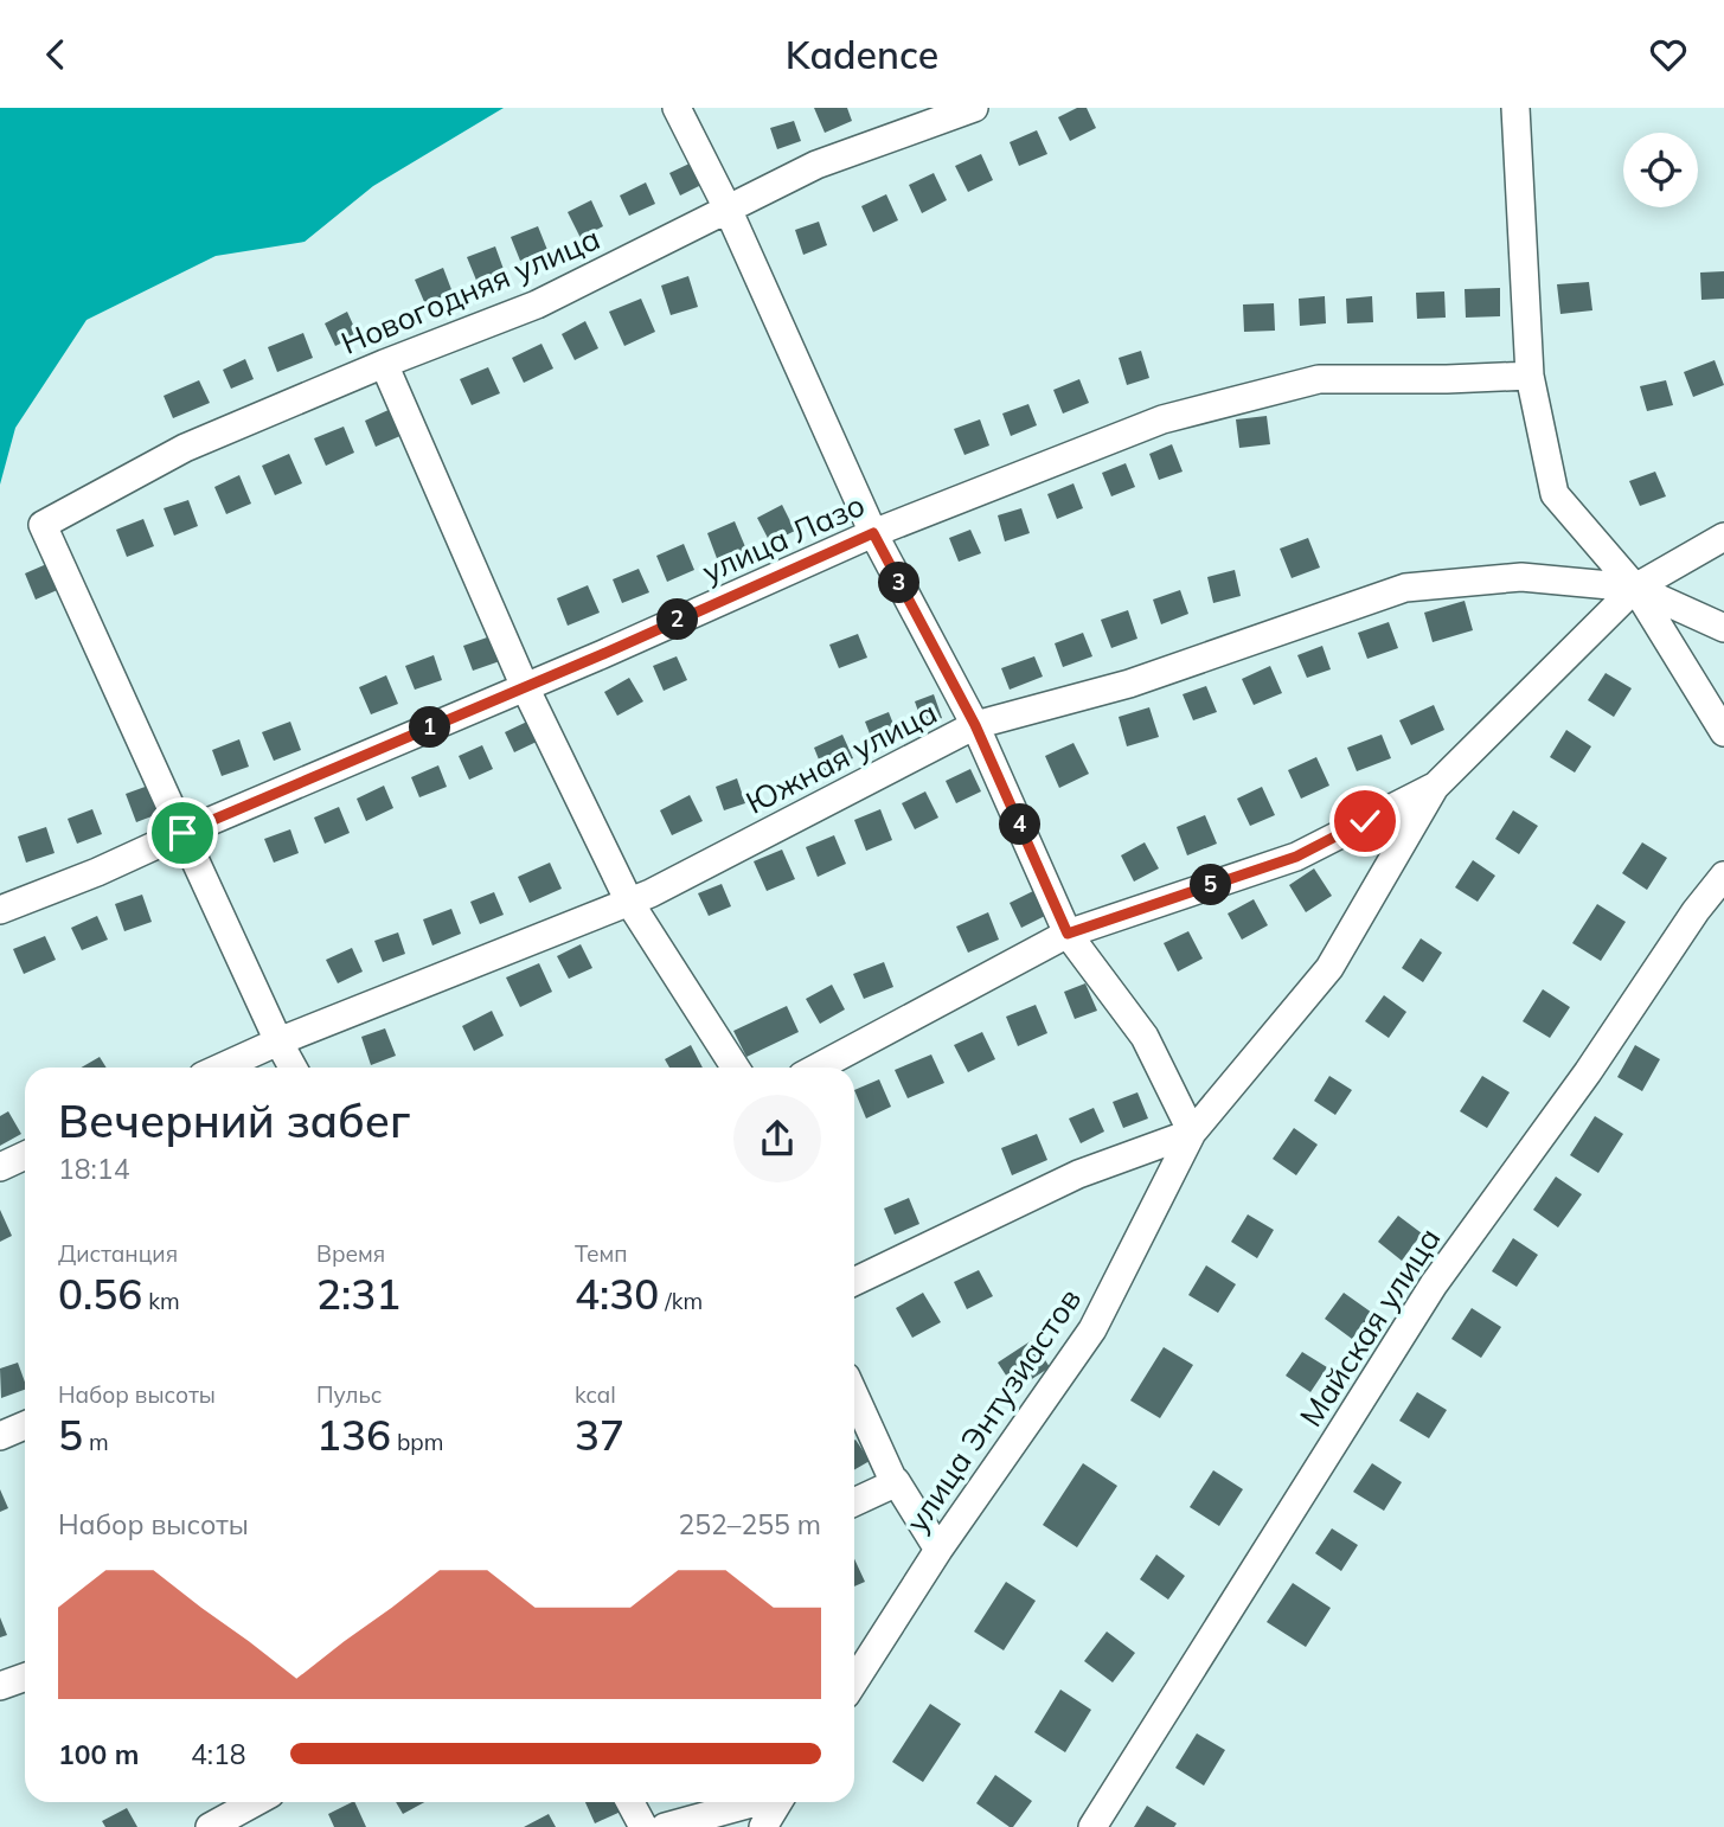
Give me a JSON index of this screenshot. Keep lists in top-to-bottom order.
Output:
{
  "streets": {
    "street": [
      "Новогодняя улица",
      "улица Лазо",
      "Южная улица",
      "Майская улица",
      "улица Энтузиастов"
    ]
  },
  "crossings": [
    ["Новогодняя улица", "улица Лазо"],
    ["Южная улица", "улица Энтузиастов"]
  ],
  "page": {
    "header": "Kadence",
    "pins": [
      "3",
      "2",
      "1",
      "4",
      "5"
    ],
    "heading": ["Вечерний забег", "18:14"],
    "stats": [
      ["Дистанция", "0.56 km"],
      ["Время", "2:31"],
      ["Темп", "4:30 /km"],
      ["Набор высоты", "5 m"],
      ["Пульс", "136 bpm"],
      ["kcal", "37"]
    ],
    "chart": ["Набор высоты", "252–255 m"],
    "list": [
      {
        "name": "100 m",
        "note": "4:18"
      }
    ]
  }
}
